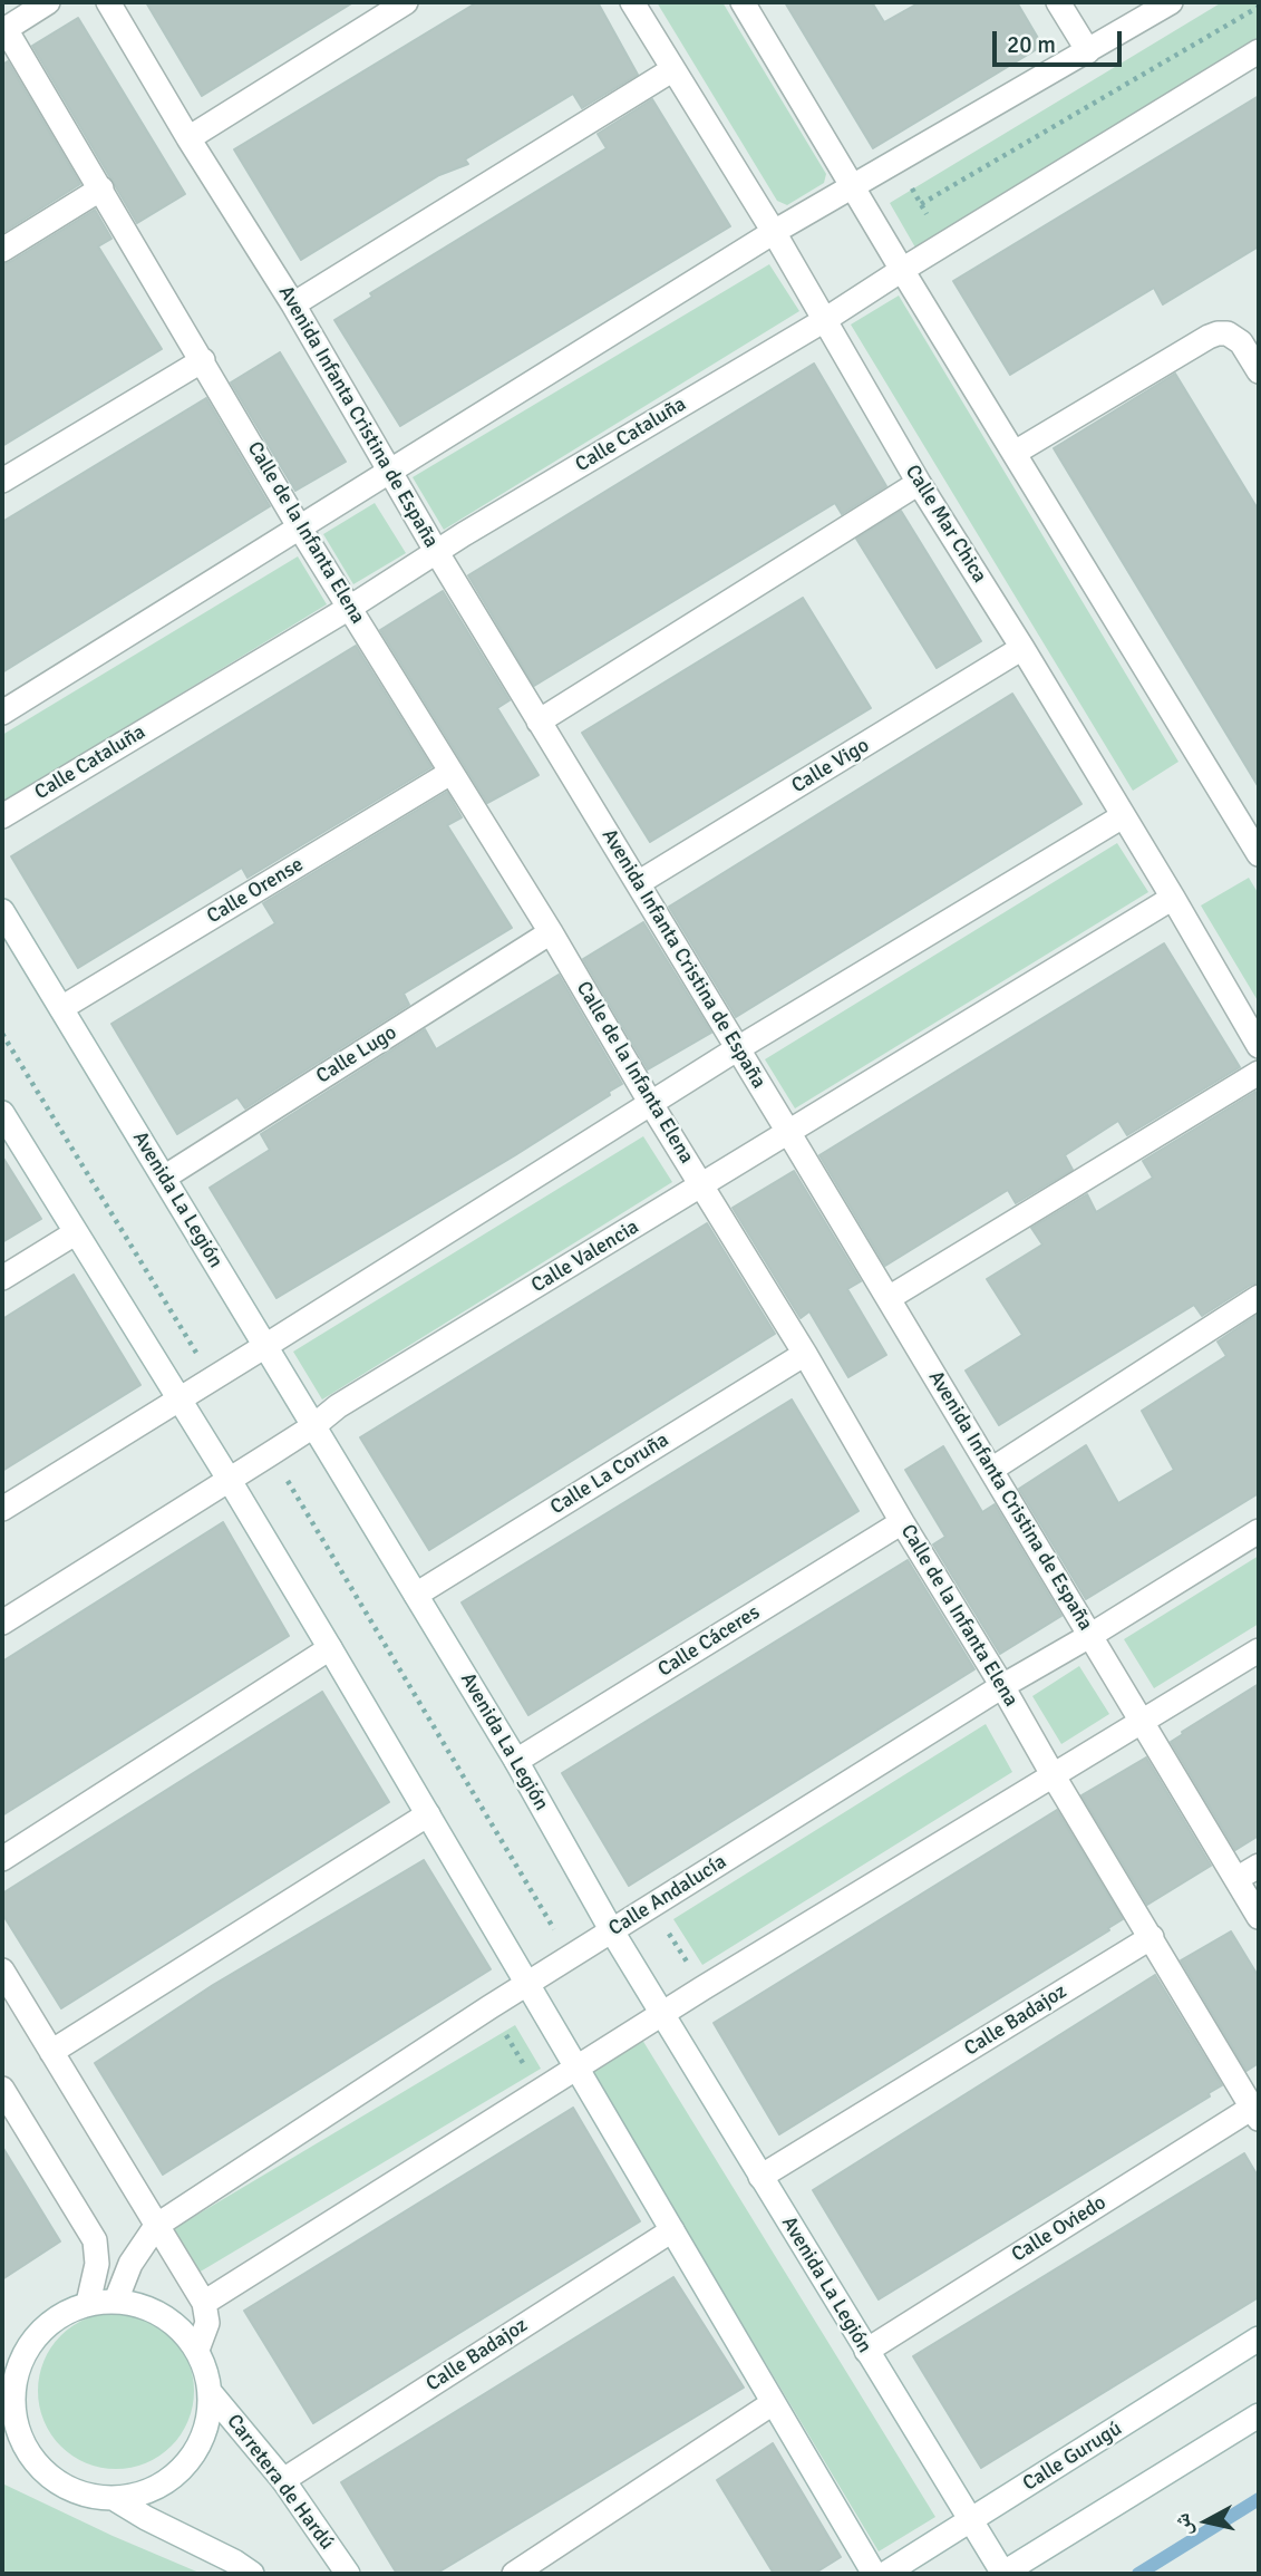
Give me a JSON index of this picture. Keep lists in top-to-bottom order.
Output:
{
  "streets": {
    "street": [
      "Avenida Infanta Cristina de España",
      "Calle Cataluña",
      "Calle Mar Chica",
      "Calle de la Infanta Elena",
      "Calle Vigo",
      "Calle Orense",
      "Calle Lugo",
      "Avenida La Legión",
      "Calle Valencia",
      "Calle La Coruña",
      "Calle Cáceres",
      "Calle Andalucía",
      "Calle Badajoz",
      "Calle Oviedo",
      "Calle Gurugú",
      "Carretera de Hardú"
    ]
  },
  "crossings": [
    ["Avenida Infanta Cristina de España", "Calle Cataluña"],
    ["Avenida Infanta Cristina de España", "Calle Vigo"],
    ["Avenida Infanta Cristina de España", "Calle Valencia"],
    ["Avenida Infanta Cristina de España", "Calle Andalucía"],
    ["Calle Cataluña", "Calle Mar Chica"],
    ["Calle Cataluña", "Calle de la Infanta Elena"],
    ["Calle Mar Chica", "Calle Vigo"],
    ["Calle Mar Chica", "Calle Valencia"],
    ["Calle de la Infanta Elena", "Calle Orense"],
    ["Calle de la Infanta Elena", "Calle Lugo"],
    ["Calle de la Infanta Elena", "Calle Valencia"],
    ["Calle de la Infanta Elena", "Calle La Coruña"],
    ["Calle de la Infanta Elena", "Calle Cáceres"],
    ["Calle de la Infanta Elena", "Calle Andalucía"],
    ["Calle de la Infanta Elena", "Calle Badajoz"],
    ["Calle de la Infanta Elena", "Calle Oviedo"],
    ["Calle Orense", "Avenida La Legión"],
    ["Calle Lugo", "Avenida La Legión"],
    ["Avenida La Legión", "Calle Valencia"],
    ["Avenida La Legión", "Calle La Coruña"],
    ["Avenida La Legión", "Calle Cáceres"],
    ["Avenida La Legión", "Calle Andalucía"],
    ["Avenida La Legión", "Calle Badajoz"],
    ["Avenida La Legión", "Calle Oviedo"],
    ["Avenida La Legión", "Calle Gurugú"],
    ["Calle Andalucía", "Carretera de Hardú"],
    ["Calle Badajoz", "Carretera de Hardú"]
  ],
  "scale_bar": "20 m",
  "north": "left"
}
